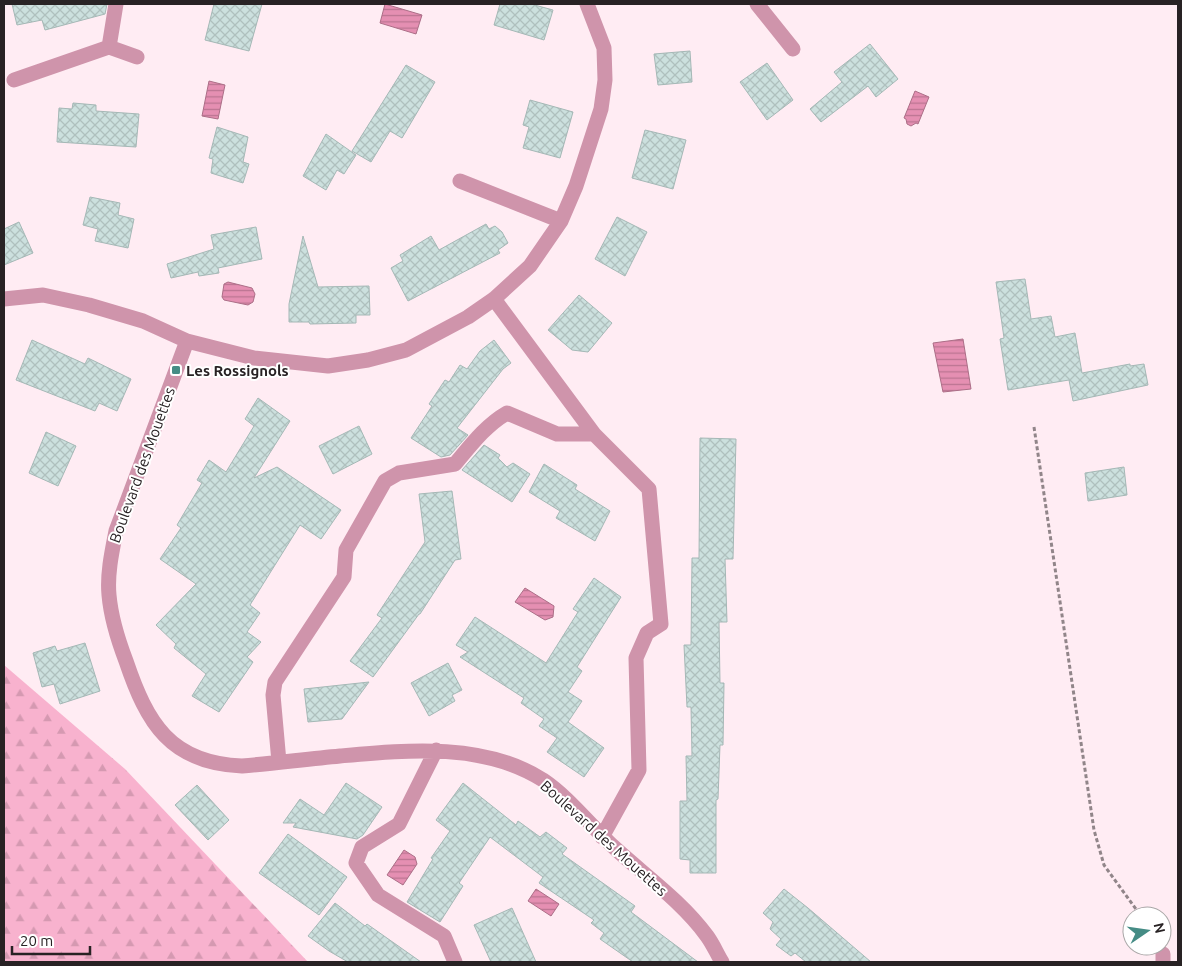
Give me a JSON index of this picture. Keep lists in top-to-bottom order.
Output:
{
  "streets": {
    "street": ["Boulevard des Mouettes"]
  },
  "places": {
    "transit": ["Les Rossignols"]
  },
  "scale_bar": "20 m",
  "north": "right"
}
